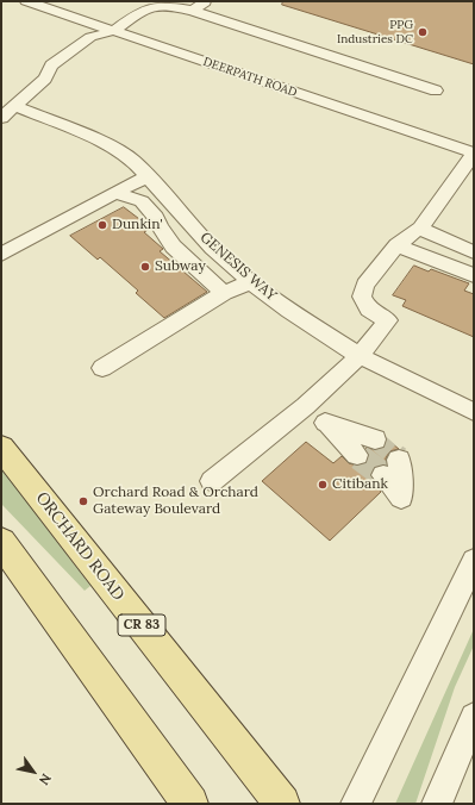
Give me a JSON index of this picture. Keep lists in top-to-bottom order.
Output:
{
  "streets": {
    "main road": ["ORCHARD ROAD", "CR 83"],
    "street": ["DEERPATH ROAD", "GENESIS WAY"]
  },
  "places": [
    "PPG Industries DC",
    "Dunkin'",
    "Subway",
    "Citibank",
    "Orchard Road & Orchard Gateway Boulevard"
  ],
  "north": "bottom right"
}
